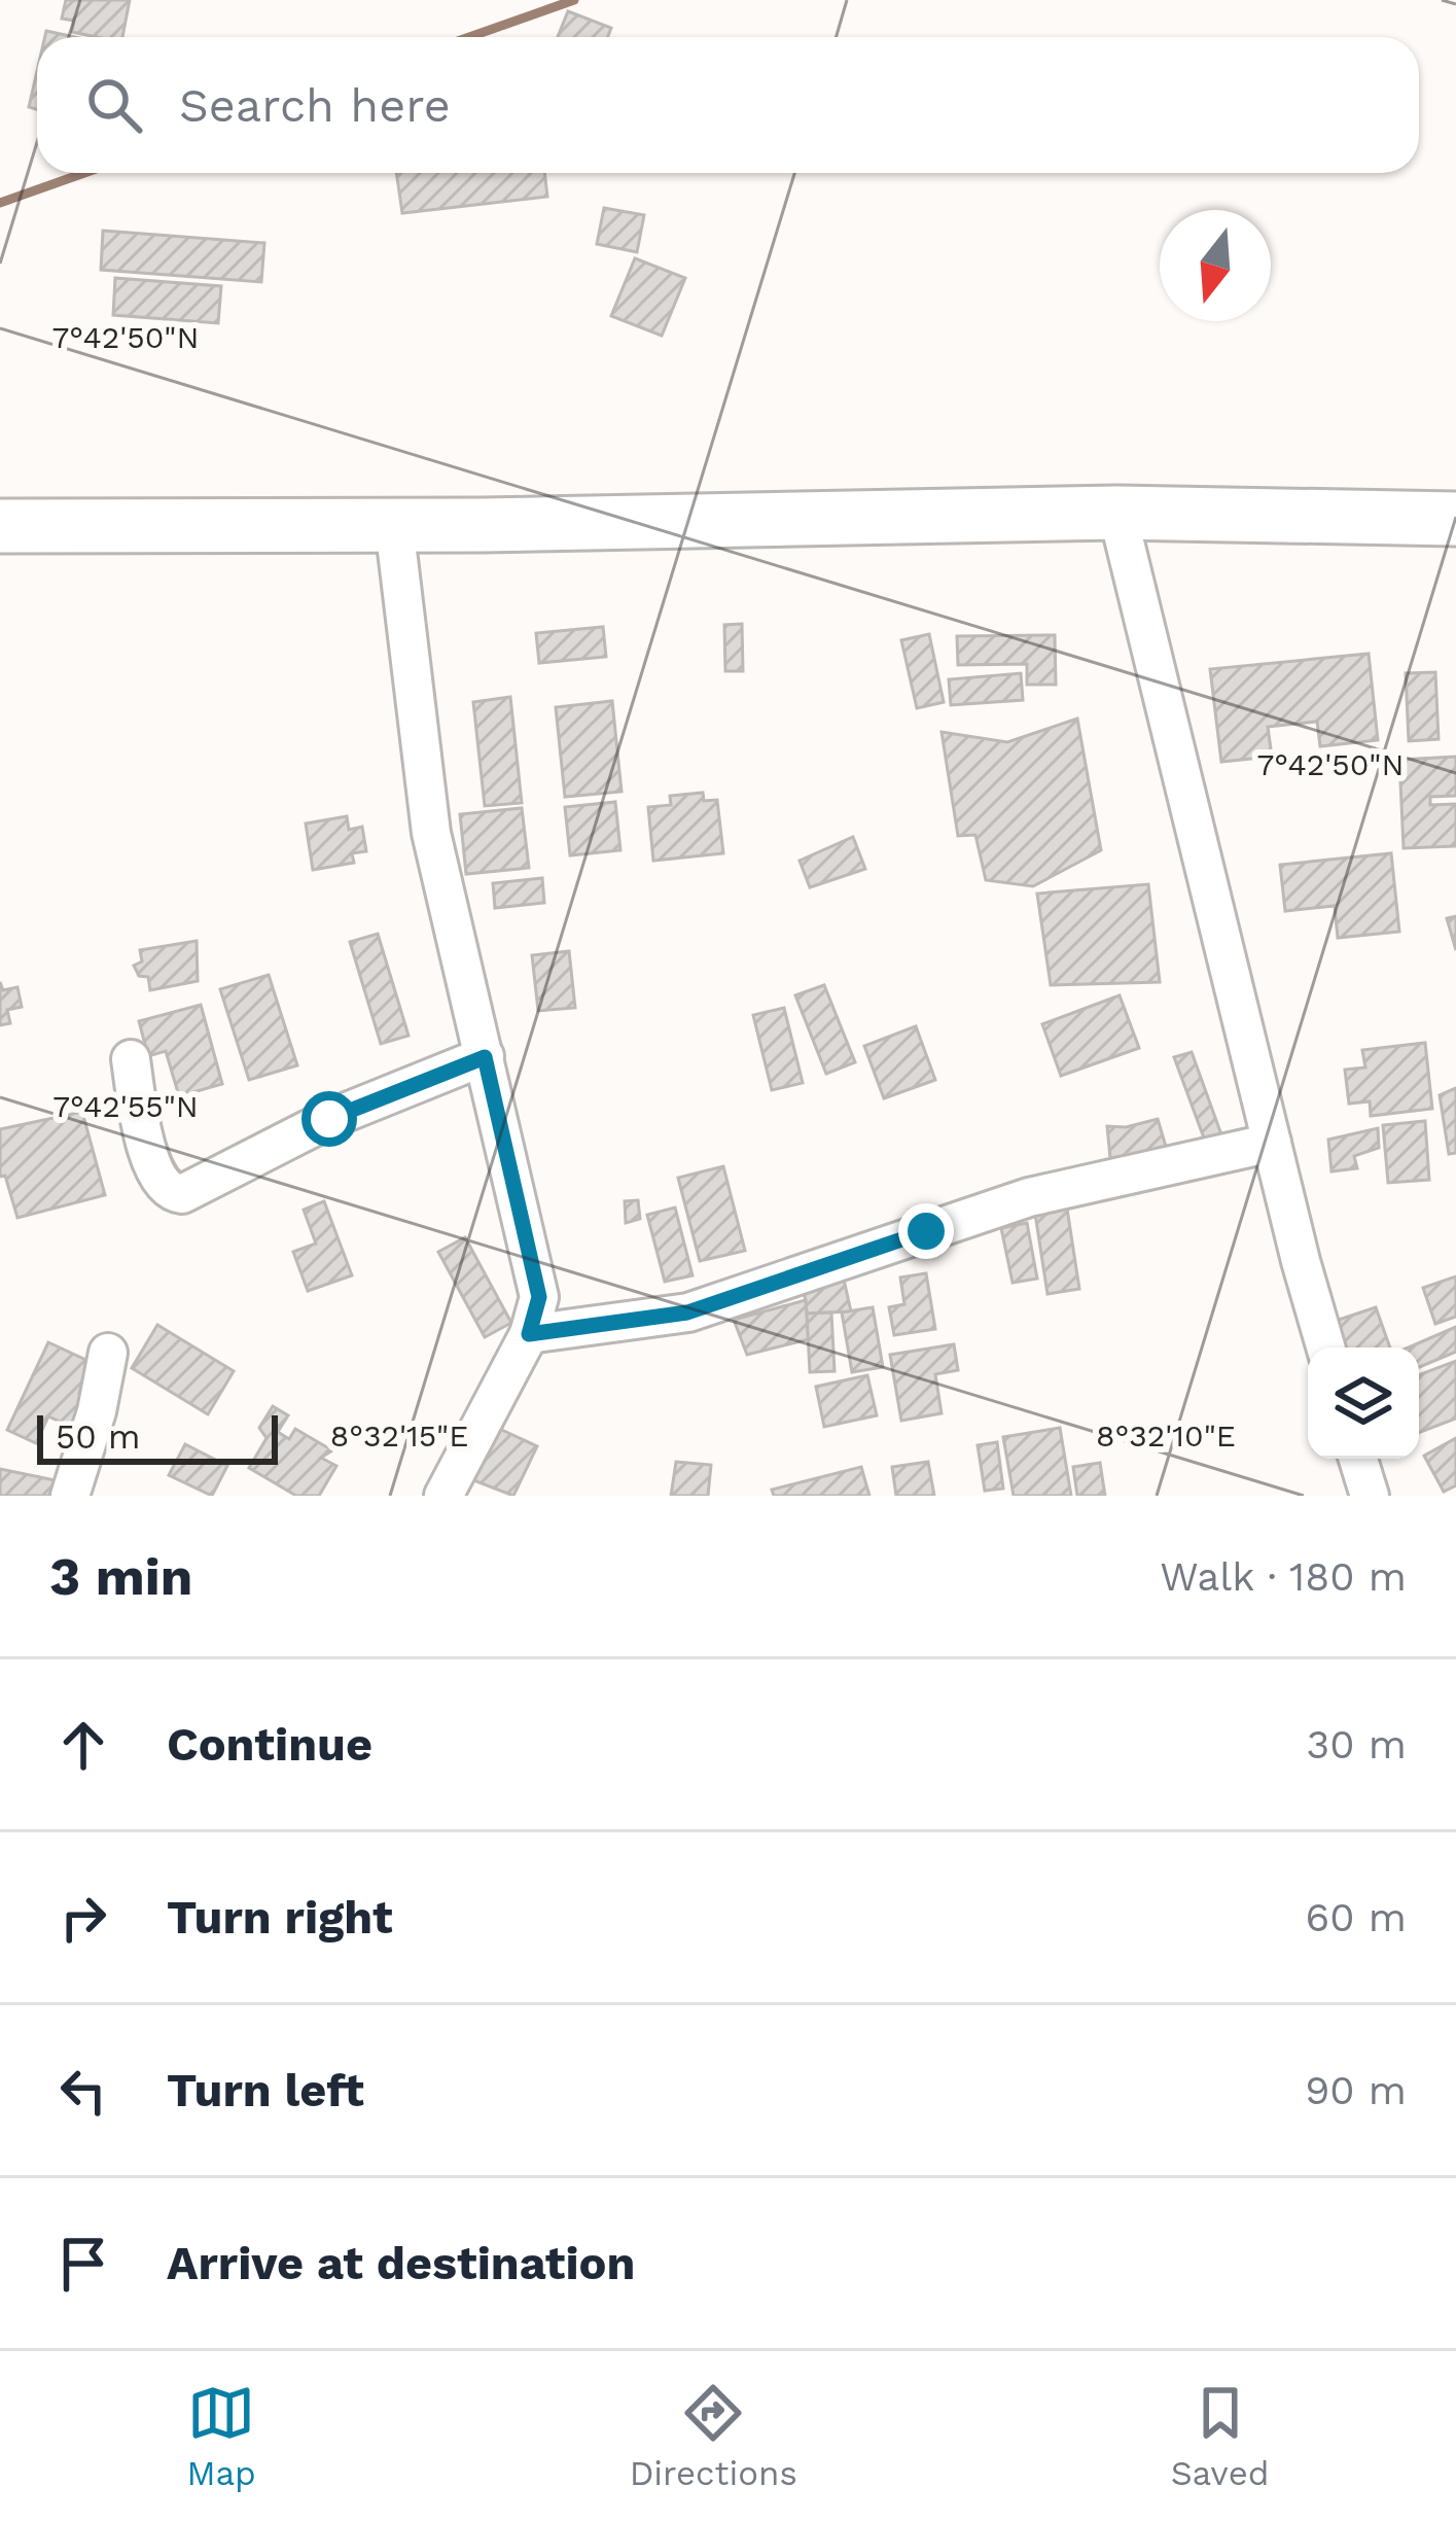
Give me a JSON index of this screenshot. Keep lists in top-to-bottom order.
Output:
{
  "scale_bar": "50 m",
  "north": "bottom",
  "page": {
    "search": "Search here",
    "scale": "50 m",
    "heading": ["3 min", "Walk · 180 m"],
    "list": [
      ["Continue", "30 m"],
      ["Turn right", "60 m"],
      ["Turn left", "90 m"],
      "Arrive at destination"
    ],
    "nav": ["Map", "Directions", "Saved"]
  },
  "coordinates": [
    "7°42'50\"N",
    "7°42'55\"N",
    "8°32'15\"E",
    "8°32'10\"E"
  ]
}
